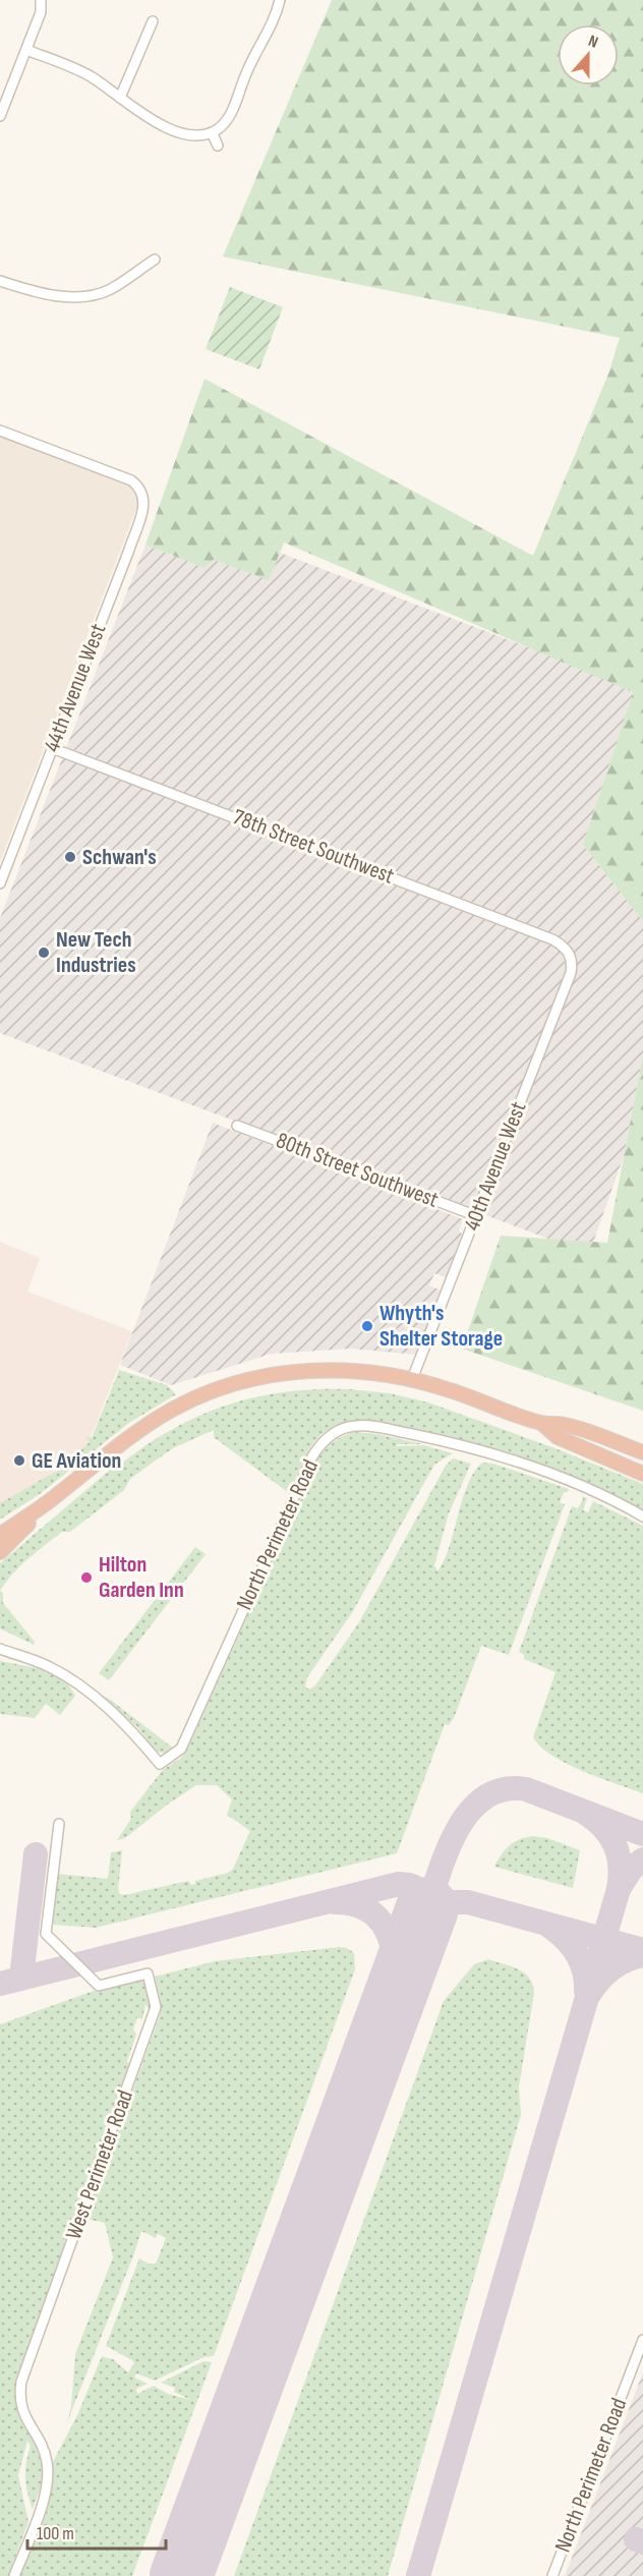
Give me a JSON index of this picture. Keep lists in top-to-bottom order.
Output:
{
  "streets": {
    "street": [
      "44th Avenue West",
      "78th Street Southwest",
      "40th Avenue West",
      "80th Street Southwest",
      "North Perimeter Road",
      "West Perimeter Road"
    ]
  },
  "crossings": [
    ["44th Avenue West", "78th Street Southwest"],
    ["78th Street Southwest", "40th Avenue West"],
    ["40th Avenue West", "80th Street Southwest"]
  ],
  "places": [
    "Schwan's",
    "New Tech Industries",
    "Whyth's Shelter Storage",
    "GE Aviation",
    "Hilton Garden Inn"
  ],
  "scale_bar": "100 m",
  "north": "top"
}
